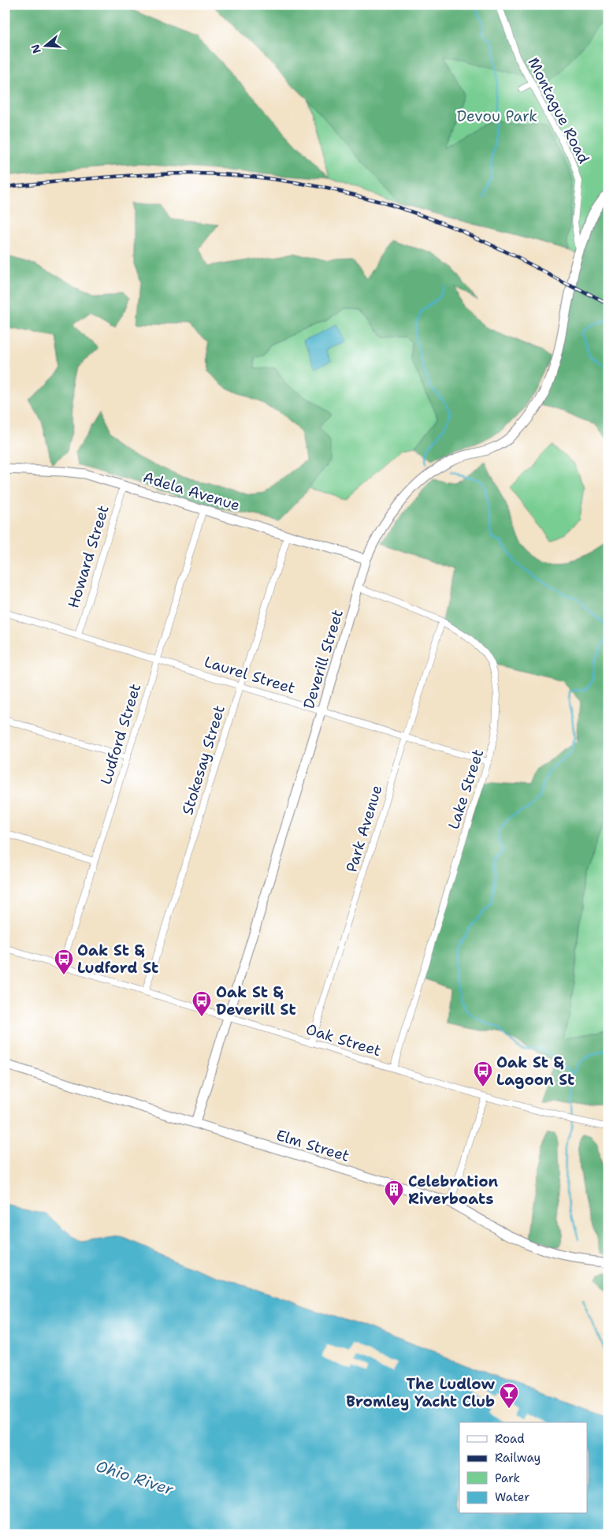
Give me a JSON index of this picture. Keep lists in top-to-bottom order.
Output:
{
  "streets": {
    "main road": ["Adela Avenue", "Deverill Street", "Elm Street"],
    "street": [
      "Montague Road",
      "Howard Street",
      "Laurel Street",
      "Ludford Street",
      "Stokesay Street",
      "Lake Street",
      "Park Avenue",
      "Oak Street"
    ]
  },
  "crossings": [
    ["Montague Road", "Deverill Street"],
    ["Adela Avenue", "Howard Street"],
    ["Adela Avenue", "Deverill Street"],
    ["Adela Avenue", "Ludford Street"],
    ["Adela Avenue", "Stokesay Street"],
    ["Howard Street", "Laurel Street"],
    ["Deverill Street", "Laurel Street"],
    ["Deverill Street", "Lake Street"],
    ["Deverill Street", "Oak Street"],
    ["Deverill Street", "Elm Street"],
    ["Laurel Street", "Ludford Street"],
    ["Laurel Street", "Stokesay Street"],
    ["Laurel Street", "Lake Street"],
    ["Laurel Street", "Park Avenue"],
    ["Ludford Street", "Oak Street"],
    ["Stokesay Street", "Oak Street"],
    ["Lake Street", "Park Avenue"],
    ["Lake Street", "Oak Street"],
    ["Park Avenue", "Oak Street"]
  ],
  "water": ["Ohio River"],
  "parks": ["Devou Park"],
  "places": {
    "bus stop": ["Oak St & Ludford St", "Oak St & Deverill St", "Oak St & Lagoon St"],
    "building": ["Celebration Riverboats"],
    "bar": ["The Ludlow Bromley Yacht Club"]
  },
  "legend": [
    "Road",
    "Railway",
    "Park",
    "Water"
  ],
  "north": "left"
}
